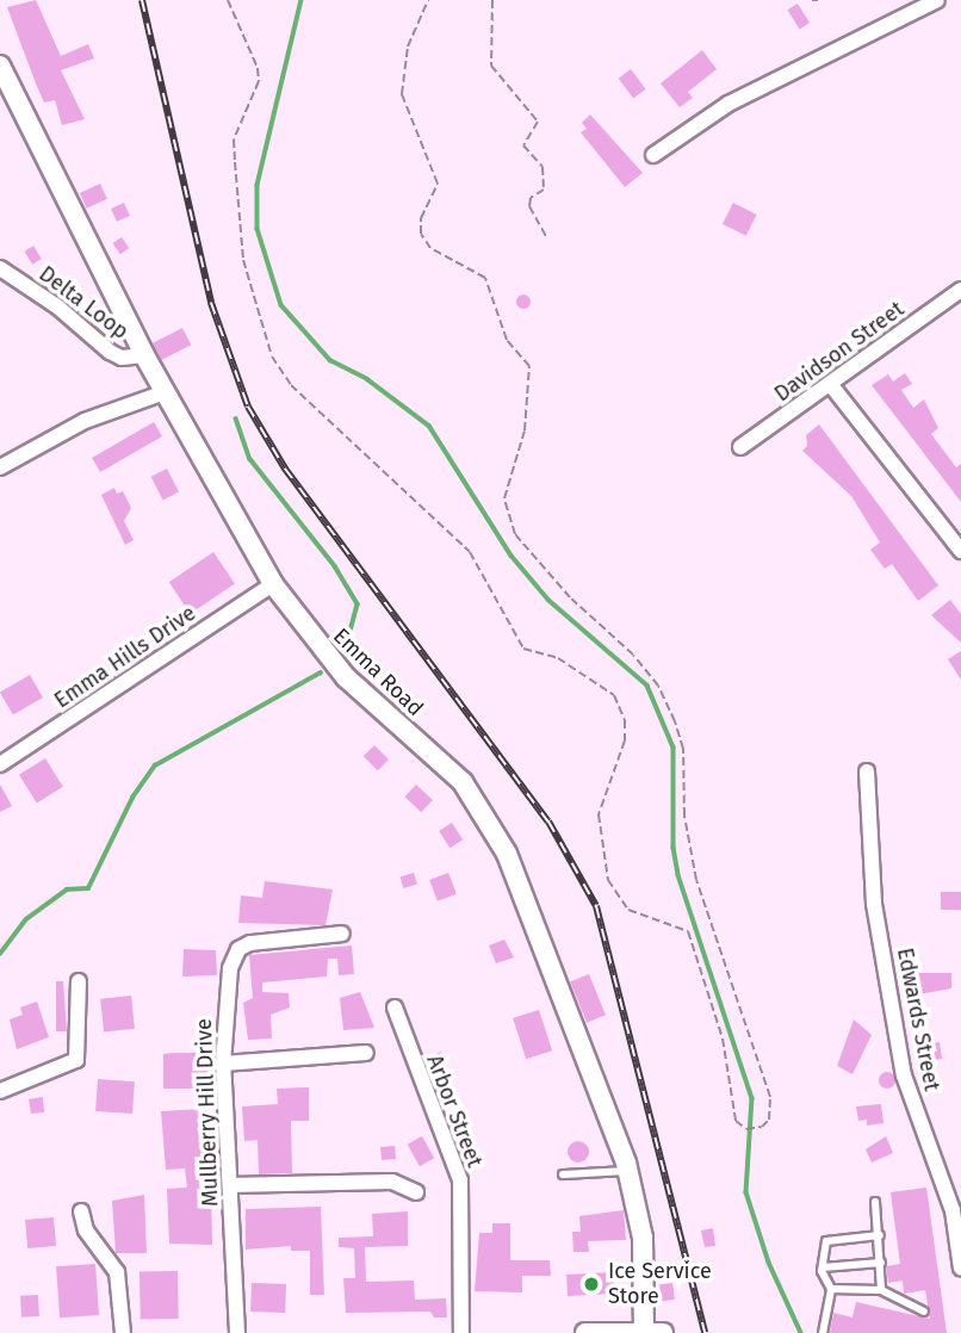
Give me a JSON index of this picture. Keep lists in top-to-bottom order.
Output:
{
  "streets": {
    "street": [
      "Delta Loop",
      "Davidson Street",
      "Emma Hills Drive",
      "Emma Road",
      "Edwards Street",
      "Arbor Street",
      "Mullberry Hill Drive"
    ]
  },
  "crossings": [
    ["Delta Loop", "Emma Road"],
    ["Emma Hills Drive", "Emma Road"]
  ],
  "places": ["Ice Service Store"]
}
